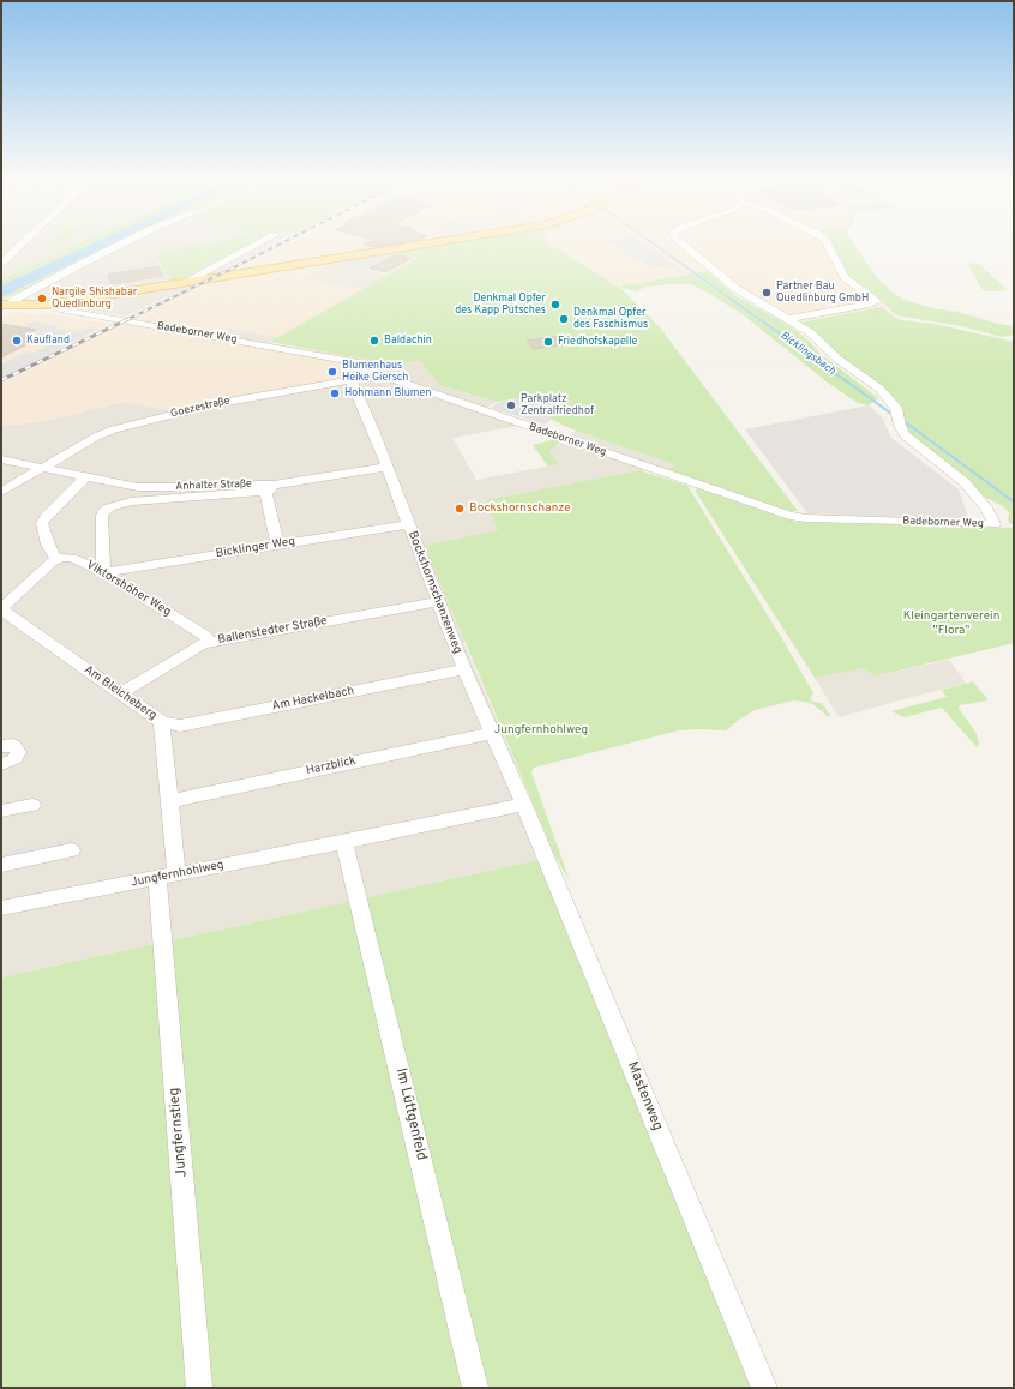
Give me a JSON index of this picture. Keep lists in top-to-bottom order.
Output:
{
  "streets": {
    "street": [
      "Badeborner Weg",
      "Goezestraße",
      "Anhalter Straße",
      "Bicklinger Weg",
      "Viktorshöher Weg",
      "Bockshornschanzenweg",
      "Ballenstedter Straße",
      "Am Bleicheberg",
      "Am Hackelbach",
      "Harzblick",
      "Jungfernhohlweg",
      "Mastenweg",
      "Im Lüttgenfeld",
      "Jungfernstieg"
    ]
  },
  "crossings": [
    ["Badeborner Weg", "Goezestraße"],
    ["Goezestraße", "Anhalter Straße"],
    ["Goezestraße", "Bockshornschanzenweg"],
    ["Anhalter Straße", "Bockshornschanzenweg"],
    ["Bicklinger Weg", "Viktorshöher Weg"],
    ["Bicklinger Weg", "Bockshornschanzenweg"],
    ["Viktorshöher Weg", "Ballenstedter Straße"],
    ["Bockshornschanzenweg", "Ballenstedter Straße"],
    ["Bockshornschanzenweg", "Am Hackelbach"],
    ["Bockshornschanzenweg", "Harzblick"],
    ["Bockshornschanzenweg", "Jungfernhohlweg"],
    ["Bockshornschanzenweg", "Mastenweg"],
    ["Ballenstedter Straße", "Am Bleicheberg"],
    ["Am Bleicheberg", "Am Hackelbach"],
    ["Am Bleicheberg", "Harzblick"],
    ["Am Bleicheberg", "Jungfernhohlweg"],
    ["Am Bleicheberg", "Jungfernstieg"],
    ["Jungfernhohlweg", "Mastenweg"],
    ["Jungfernhohlweg", "Im Lüttgenfeld"],
    ["Jungfernhohlweg", "Jungfernstieg"]
  ],
  "water": ["Bicklingsbach"],
  "parks": ["Kleingartenverein \"Flora\"", "Jungfernhohlweg"],
  "places": [
    "Partner Bau Quedlinburg GmbH",
    "Nargile Shishabar Quedlinburg",
    "Denkmal Opfer des Kapp Putsches",
    "Denkmal Opfer des Faschismus",
    "Kaufland",
    "Baldachin",
    "Friedhofskapelle",
    "Blumenhaus Heike Giersch",
    "Hohmann Blumen",
    "Parkplatz Zentralfriedhof",
    "Bockshornschanze"
  ]
}
